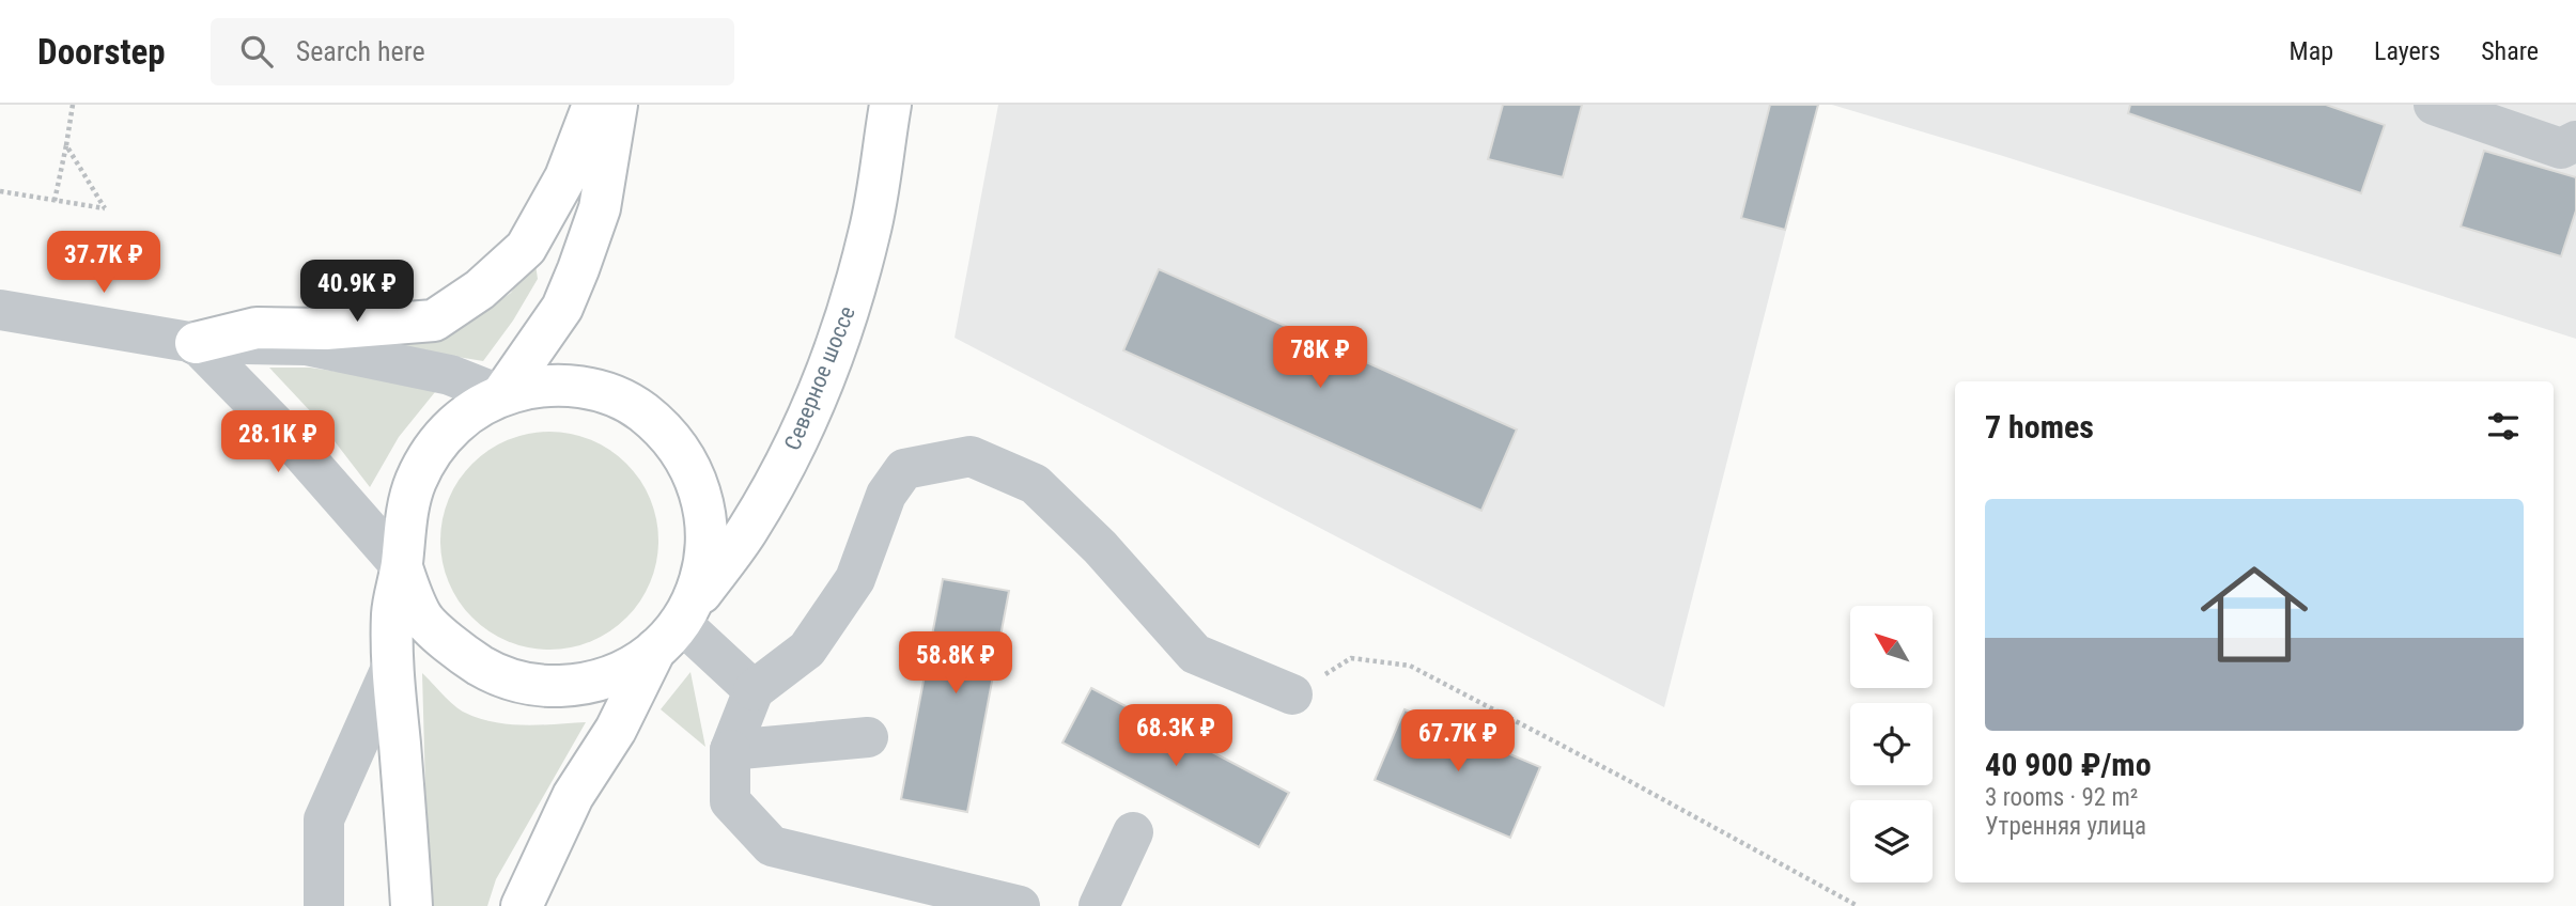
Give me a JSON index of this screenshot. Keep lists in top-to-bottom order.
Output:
{
  "streets": {
    "main road": ["Северное шоссе"]
  },
  "north": "top left",
  "page": {
    "header": "Doorstep",
    "search": "Search here",
    "nav": ["Map", "Layers", "Share"],
    "price": [
      "37.7K ₽",
      "40.9K ₽",
      "78K ₽",
      "28.1K ₽",
      "58.8K ₽",
      "68.3K ₽",
      "67.7K ₽"
    ],
    "heading": "7 homes",
    "list": [
      {
        "name": "40 900 ₽/mo",
        "note": "3 rooms · 92 m² · Утренняя улица"
      }
    ]
  }
}
